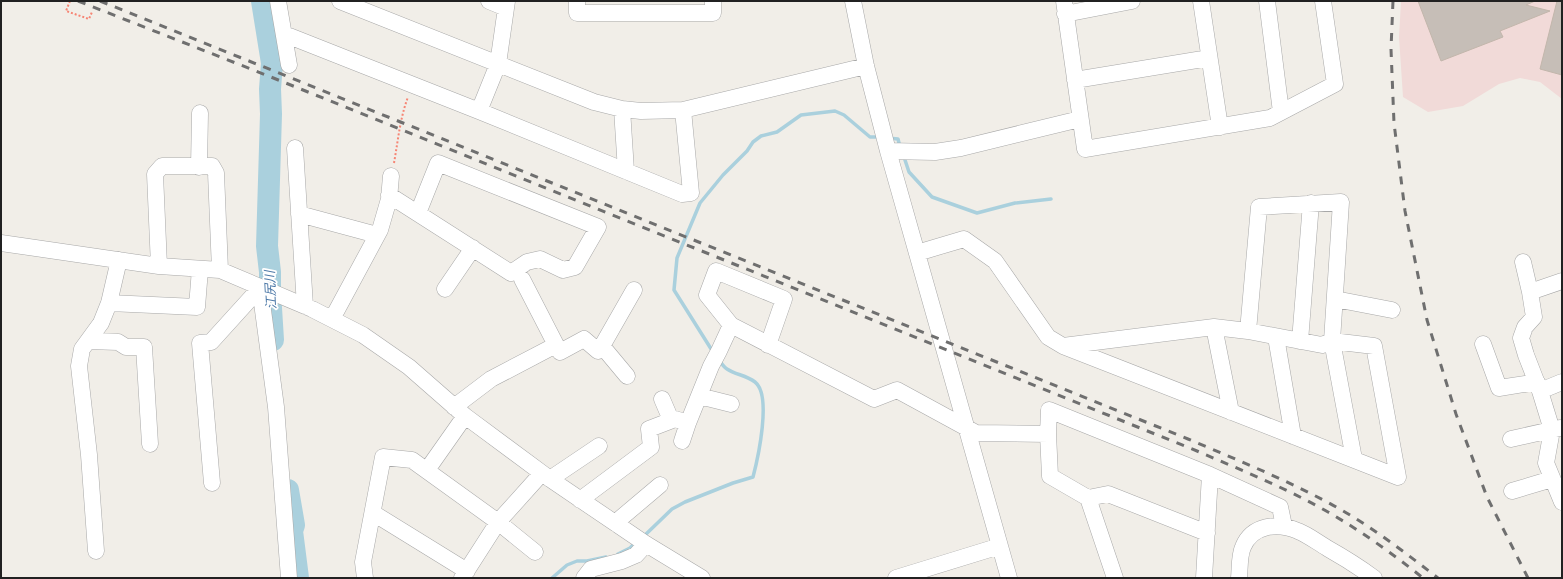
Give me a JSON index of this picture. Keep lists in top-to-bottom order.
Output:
{
  "water": ["江尻川"]
}
